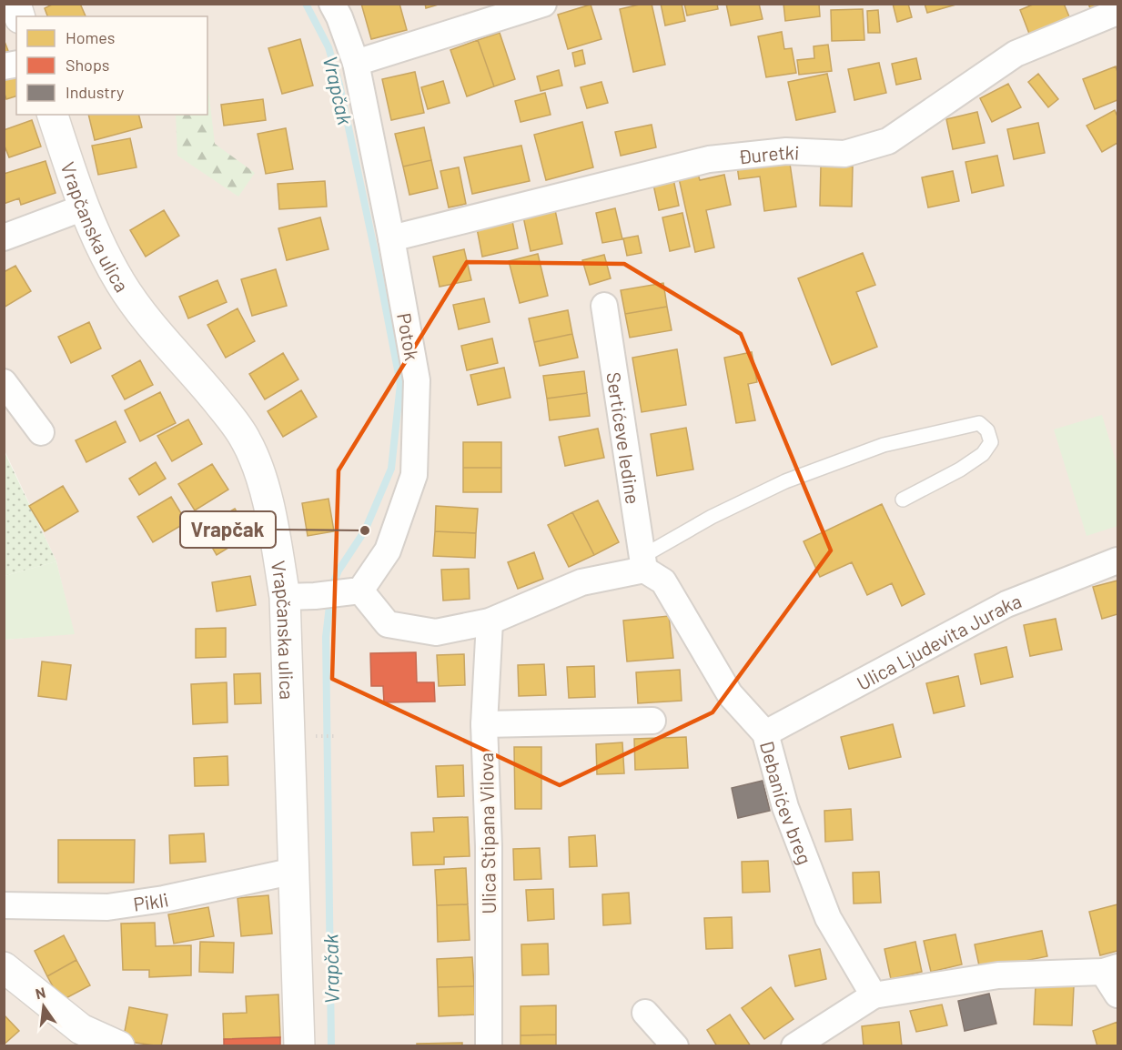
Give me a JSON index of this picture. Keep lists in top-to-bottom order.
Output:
{
  "streets": {
    "main road": ["Vrapčanska ulica"],
    "street": [
      "Đuretki",
      "Potok",
      "Sertićeve ledine",
      "Ulica Ljudevita Juraka",
      "Debanićev breg",
      "Ulica Stipana Vilova",
      "Pikli"
    ]
  },
  "crossings": [
    ["Đuretki", "Potok"],
    ["Vrapčanska ulica", "Pikli"],
    ["Sertićeve ledine", "Debanićev breg"],
    ["Ulica Ljudevita Juraka", "Debanićev breg"]
  ],
  "water": ["Vrapčak"],
  "places": ["Vrapčak"],
  "legend": ["Homes", "Shops", "Industry"],
  "north": "top"
}
